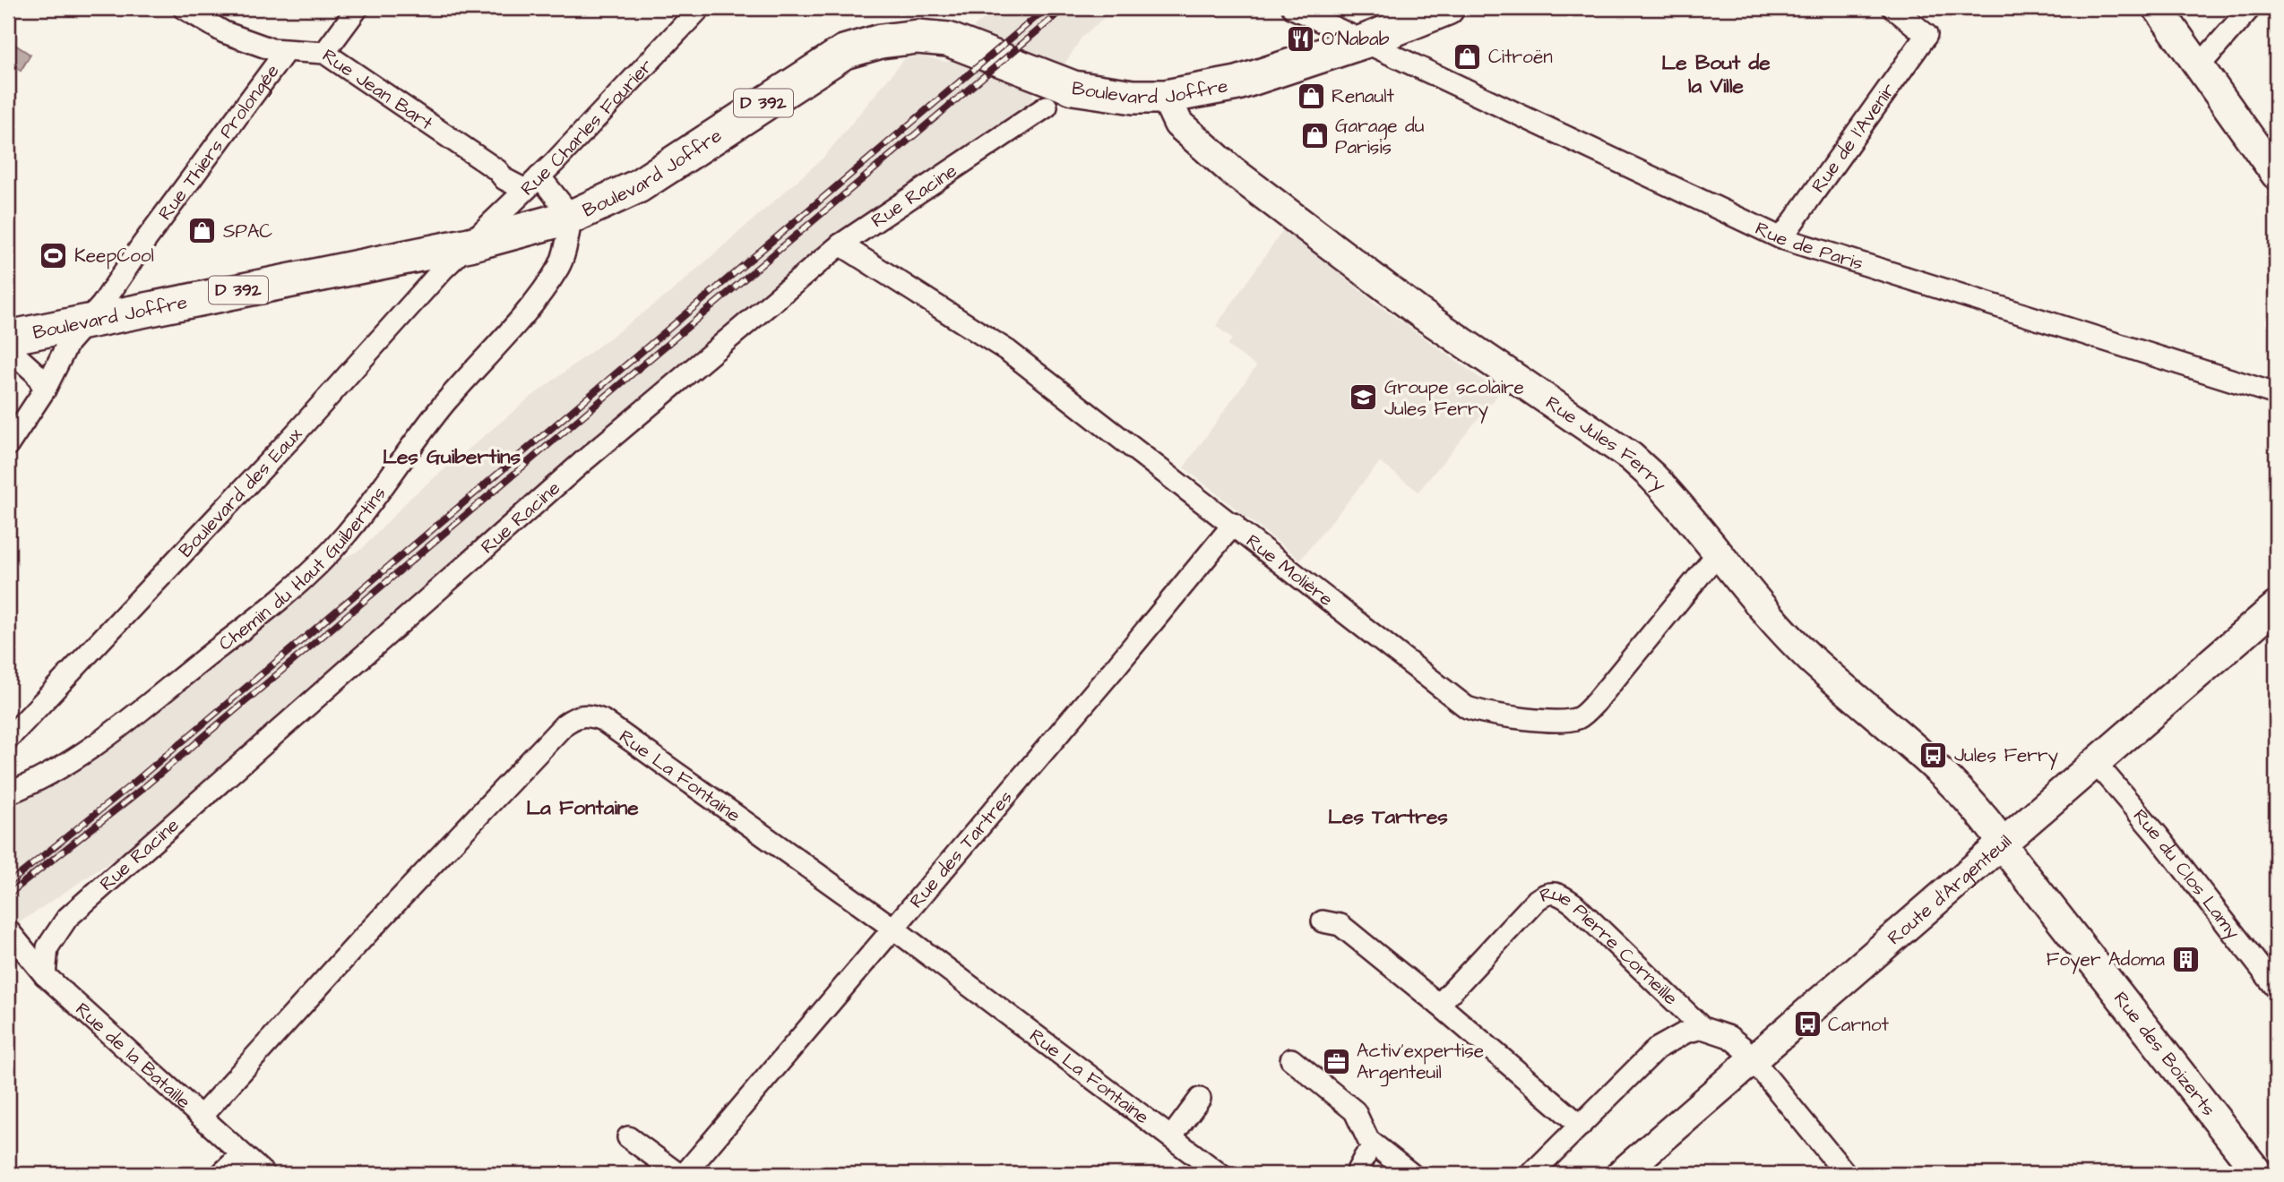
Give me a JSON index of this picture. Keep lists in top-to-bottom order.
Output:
{
  "streets": {
    "main road": ["Boulevard Joffre", "D 392"],
    "street": [
      "Rue Jean Bart",
      "Rue Charles Fourier",
      "Rue de l'Avenir",
      "Rue Thiers Prolongée",
      "Rue Racine",
      "Rue de Paris",
      "Rue Jules Ferry",
      "Boulevard des Eaux",
      "Chemin du Haut Guibertins",
      "Rue Molière",
      "Rue La Fontaine",
      "Rue des Tartres",
      "Rue du Clos Lamy",
      "Route d'Argenteuil",
      "Rue Pierre Corneille",
      "Rue des Boizerts",
      "Rue de la Bataille"
    ]
  },
  "crossings": [
    ["Boulevard Joffre", "Rue Jean Bart"],
    ["Boulevard Joffre", "Rue Charles Fourier"],
    ["Boulevard Joffre", "Rue Thiers Prolongée"],
    ["Boulevard Joffre", "Rue de Paris"],
    ["Boulevard Joffre", "Rue Jules Ferry"],
    ["Boulevard Joffre", "Boulevard des Eaux"],
    ["Boulevard Joffre", "Chemin du Haut Guibertins"],
    ["Rue Jean Bart", "Rue Charles Fourier"],
    ["Rue Jean Bart", "Rue Thiers Prolongée"],
    ["Rue Jean Bart", "Chemin du Haut Guibertins"],
    ["Rue Charles Fourier", "Boulevard des Eaux"],
    ["Rue de l'Avenir", "Rue de Paris"],
    ["Rue Racine", "Rue Molière"],
    ["Rue Racine", "Rue de la Bataille"],
    ["Rue Jules Ferry", "Rue Molière"],
    ["Rue Jules Ferry", "Route d'Argenteuil"],
    ["Rue Jules Ferry", "Rue des Boizerts"],
    ["Rue Molière", "Rue des Tartres"],
    ["Rue La Fontaine", "Rue des Tartres"],
    ["Rue La Fontaine", "Rue de la Bataille"],
    ["Rue du Clos Lamy", "Route d'Argenteuil"],
    ["Route d'Argenteuil", "Rue des Boizerts"]
  ],
  "districts": [
    "Le Bout de la Ville",
    "Les Guibertins",
    "La Fontaine",
    "Les Tartres"
  ],
  "places": {
    "restaurant": ["O'Nabab"],
    "shop": [
      "Citroën",
      "Renault",
      "Garage du Parisis",
      "SPAC"
    ],
    "sports": ["KeepCool"],
    "school or university": ["Groupe scolaire Jules Ferry"],
    "bus stop": ["Jules Ferry", "Carnot"],
    "building": ["Foyer Adoma"],
    "office": ["Activ'expertise Argenteuil"]
  }
}
